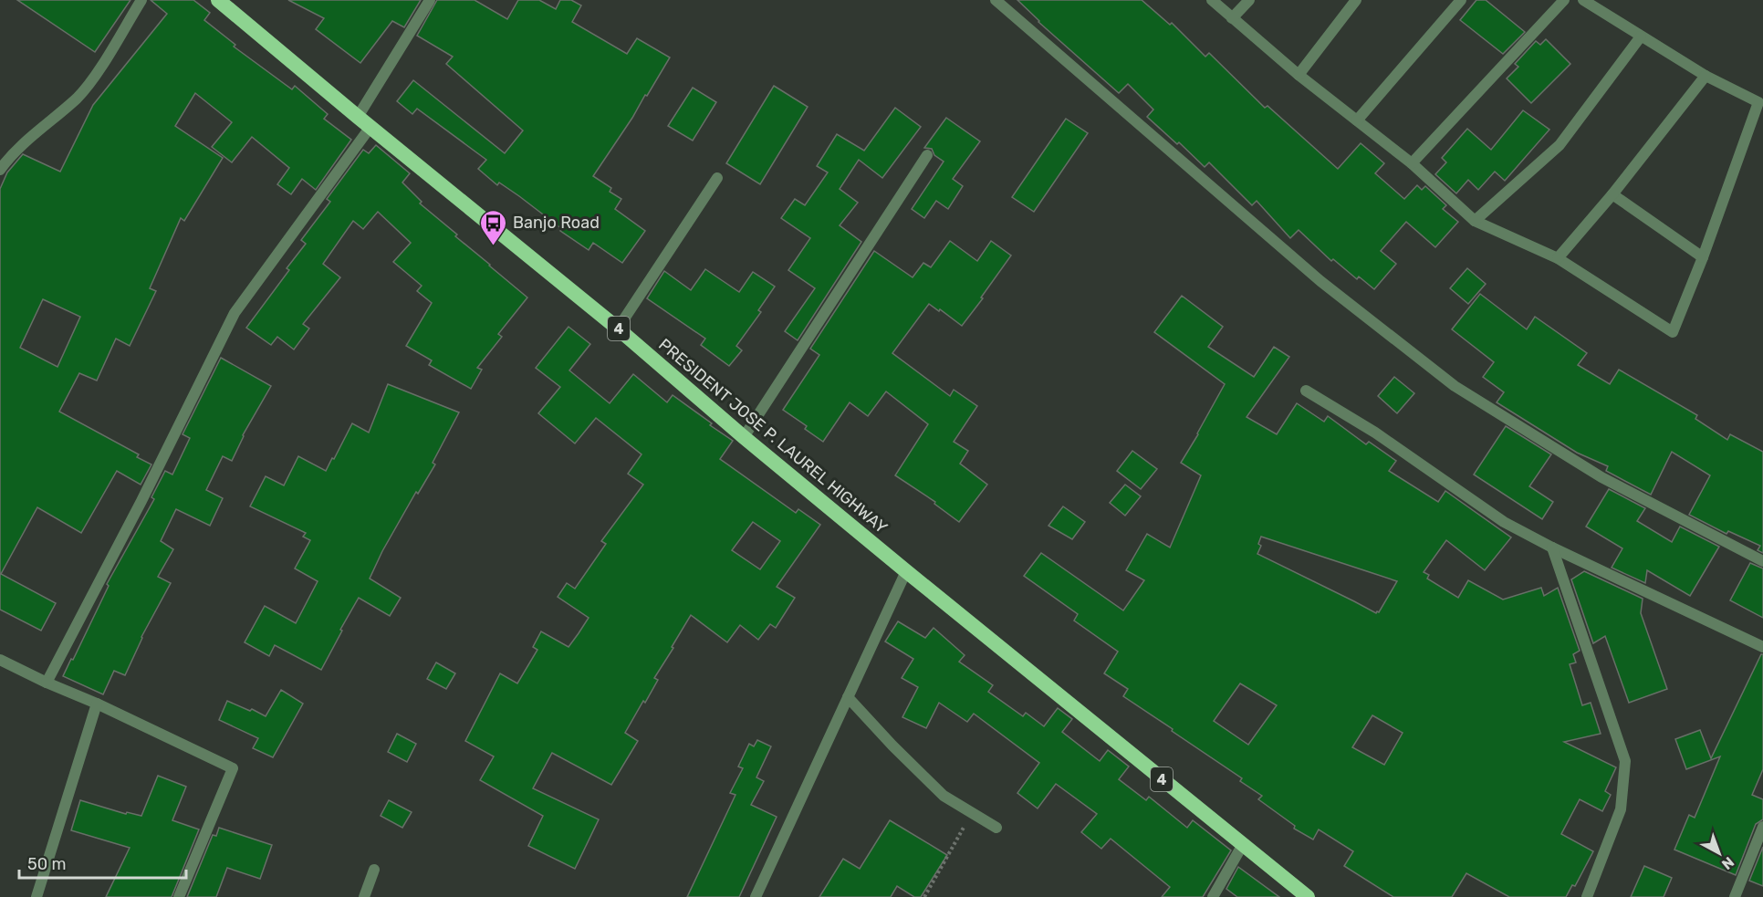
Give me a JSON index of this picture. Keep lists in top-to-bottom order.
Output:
{
  "streets": {
    "highway": ["4", "PRESIDENT JOSE P. LAUREL HIGHWAY"]
  },
  "places": {
    "bus stop": ["Banjo Road"]
  },
  "scale_bar": "50 m",
  "north": "bottom right"
}
